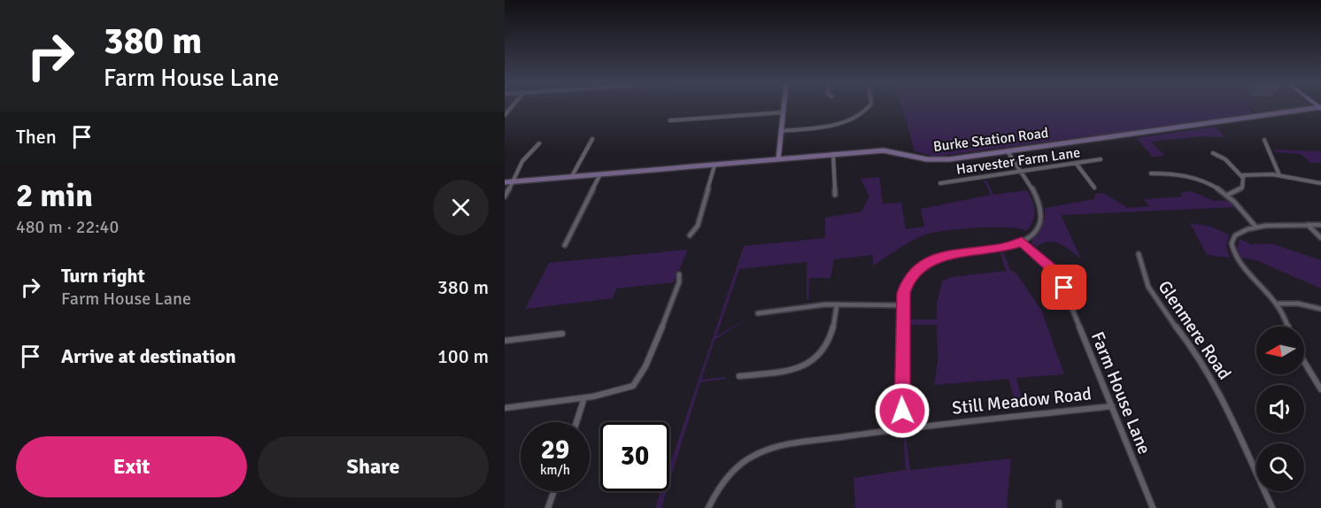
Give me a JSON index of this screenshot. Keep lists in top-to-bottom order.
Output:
{
  "streets": {
    "street": [
      "Burke Station Road",
      "Harvester Farm Lane",
      "Glenmere Road",
      "Farm House Lane",
      "Still Meadow Road"
    ]
  },
  "crossings": [
    ["Farm House Lane", "Still Meadow Road"]
  ],
  "north": "left",
  "page": {
    "turn": ["380 m", "Farm House Lane"],
    "then": "Then",
    "heading": ["2 min", "480 m · 22:40"],
    "list": [
      {
        "name": "Turn right",
        "note": "Farm House Lane",
        "value": "380 m"
      },
      {
        "name": "Arrive at destination",
        "value": "100 m"
      }
    ],
    "speed": "29 km/h",
    "limit": "30",
    "buttons": ["Exit", "Share"]
  }
}
